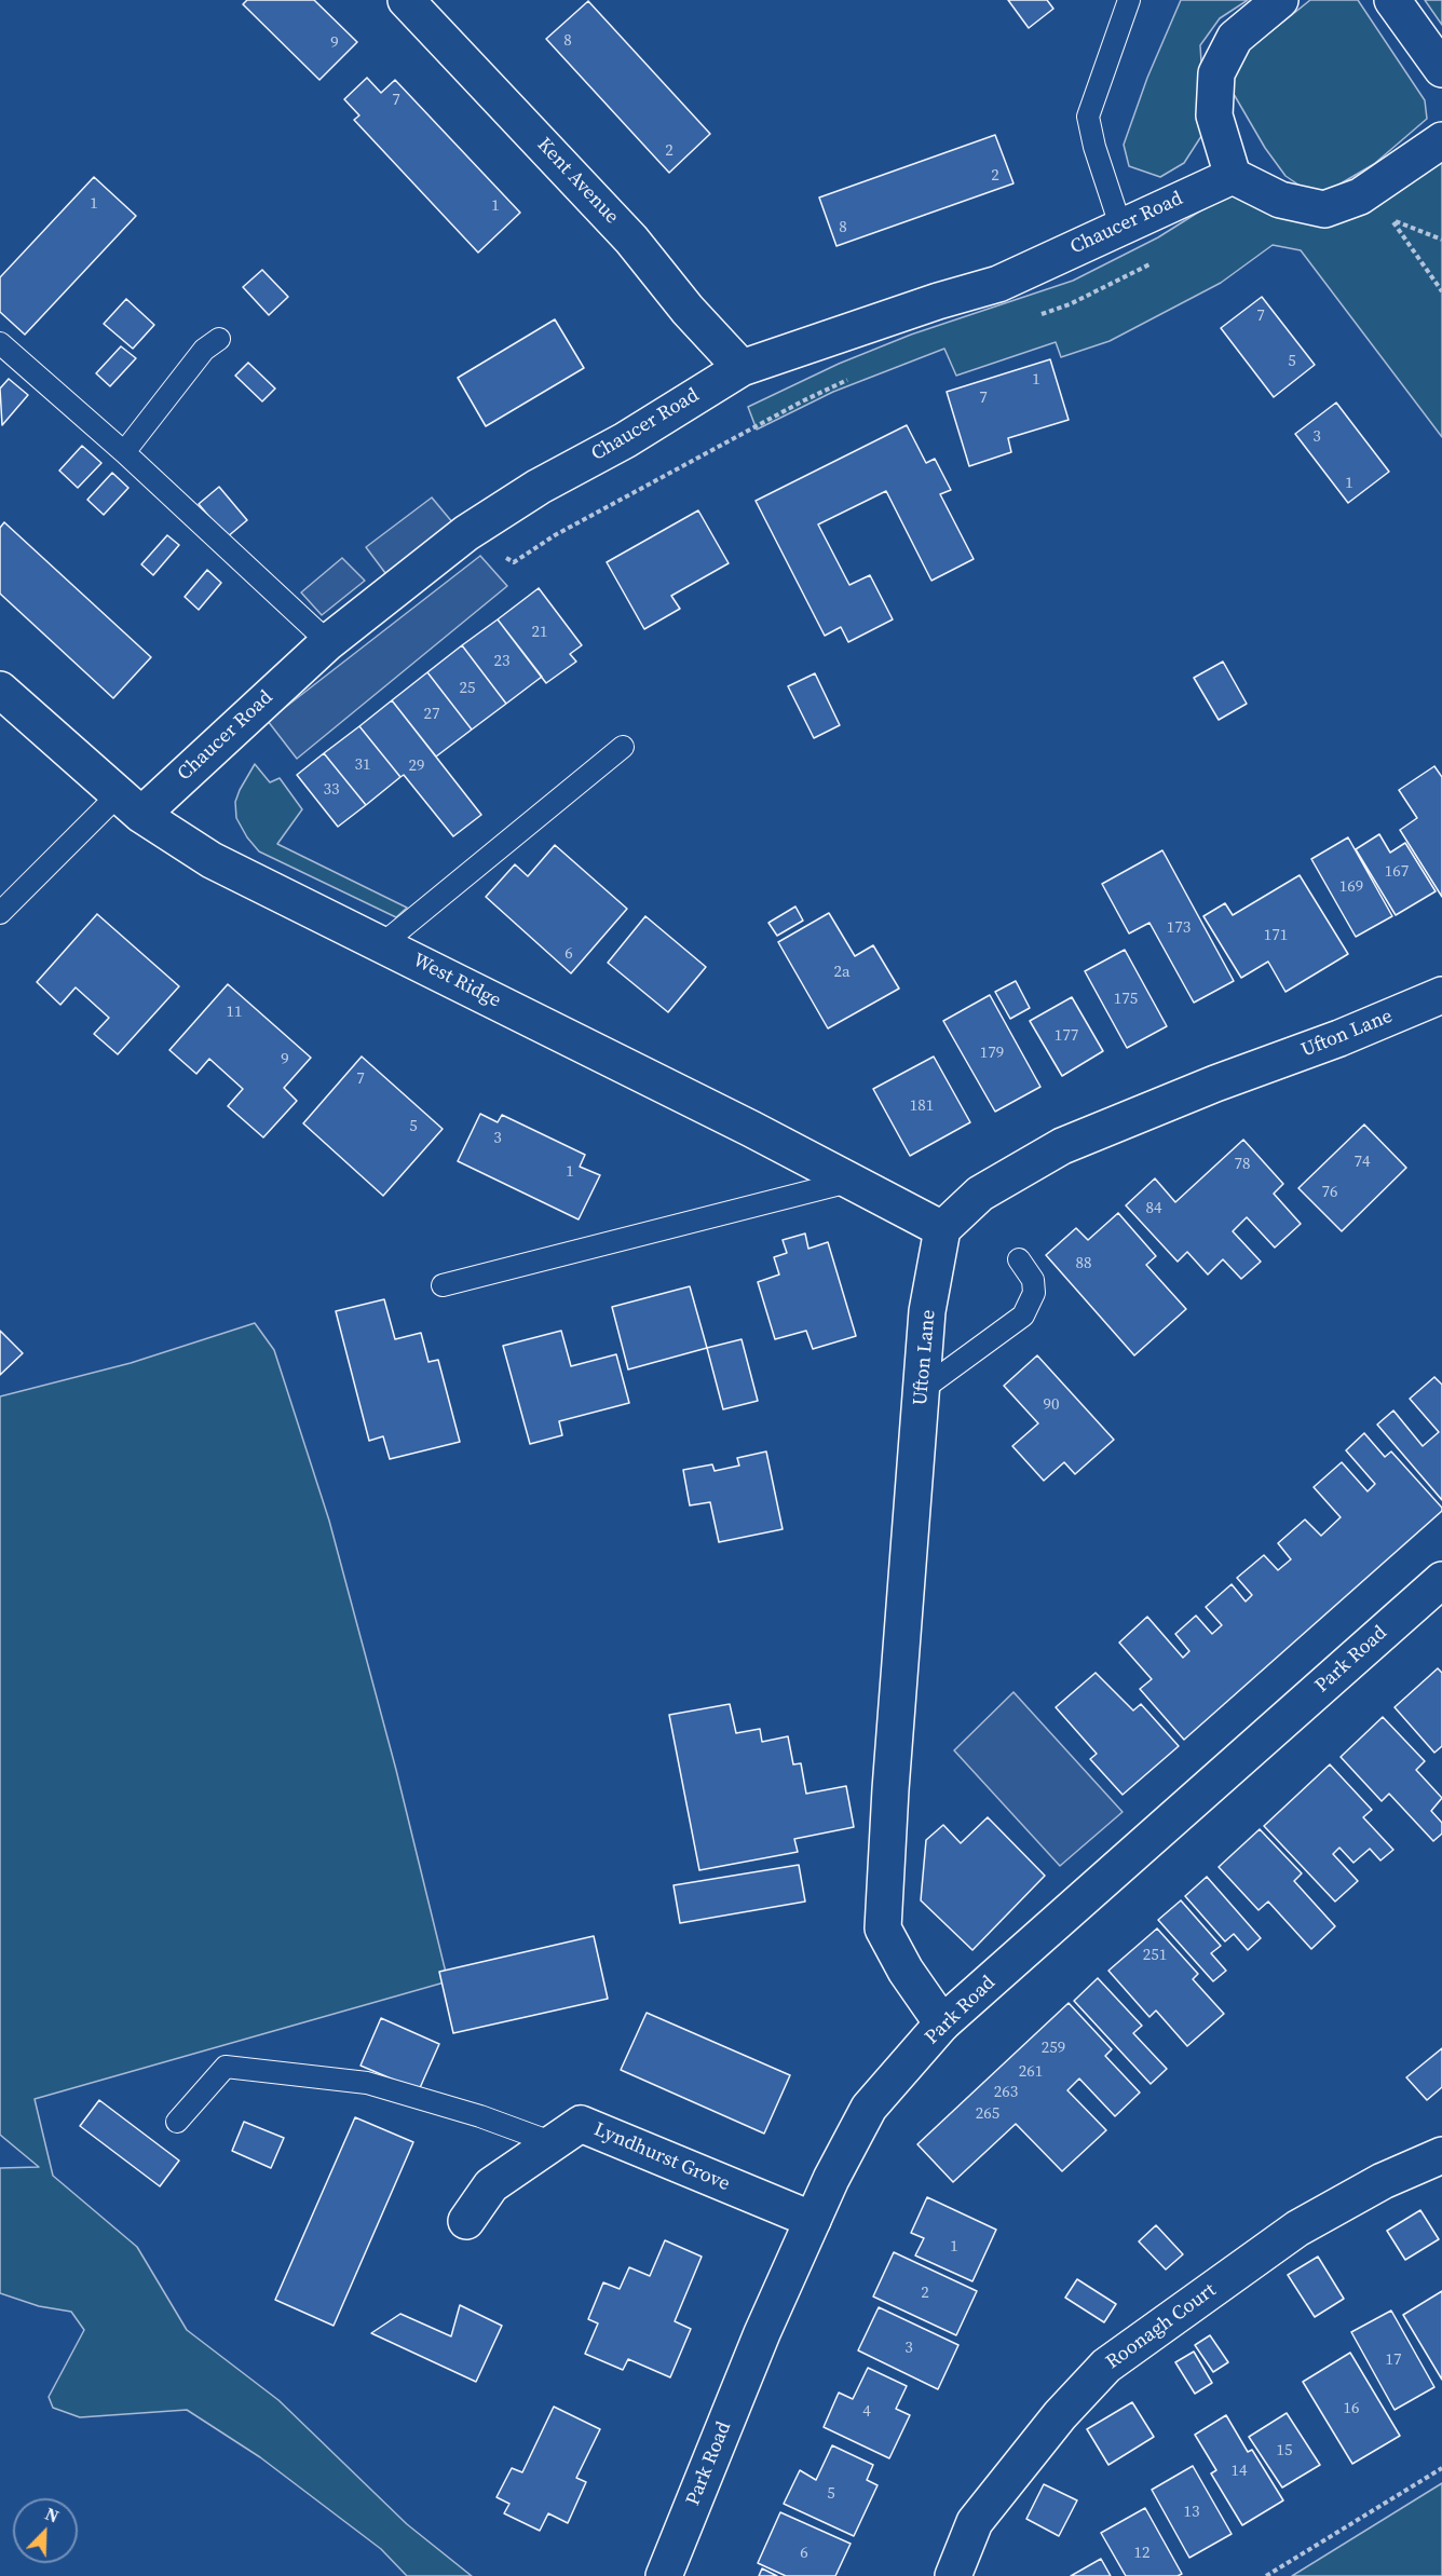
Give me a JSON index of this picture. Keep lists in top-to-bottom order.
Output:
{
  "streets": {
    "street": [
      "Kent Avenue",
      "Chaucer Road",
      "West Ridge",
      "Ufton Lane",
      "Park Road",
      "Lyndhurst Grove",
      "Roonagh Court"
    ]
  },
  "crossings": [
    ["Kent Avenue", "Chaucer Road"],
    ["Chaucer Road", "West Ridge"],
    ["West Ridge", "Ufton Lane"],
    ["Ufton Lane", "Park Road"],
    ["Park Road", "Lyndhurst Grove"]
  ],
  "house_numbers": [
    "8",
    "9",
    "7",
    "2",
    "2",
    "1",
    "1",
    "8",
    "7",
    "5",
    "1",
    "7",
    "3",
    "1",
    "21",
    "23",
    "25",
    "27",
    "31",
    "29",
    "33",
    "167",
    "169",
    "173",
    "171",
    "6",
    "2a",
    "175",
    "11",
    "177",
    "179",
    "9",
    "7",
    "181",
    "5",
    "3",
    "74",
    "78",
    "1",
    "76",
    "84",
    "88",
    "90",
    "251",
    "259",
    "261",
    "263",
    "265",
    "1",
    "2",
    "3",
    "17",
    "16",
    "4",
    "15",
    "14",
    "5",
    "13",
    "6",
    "12"
  ],
  "north": "top right"
}
